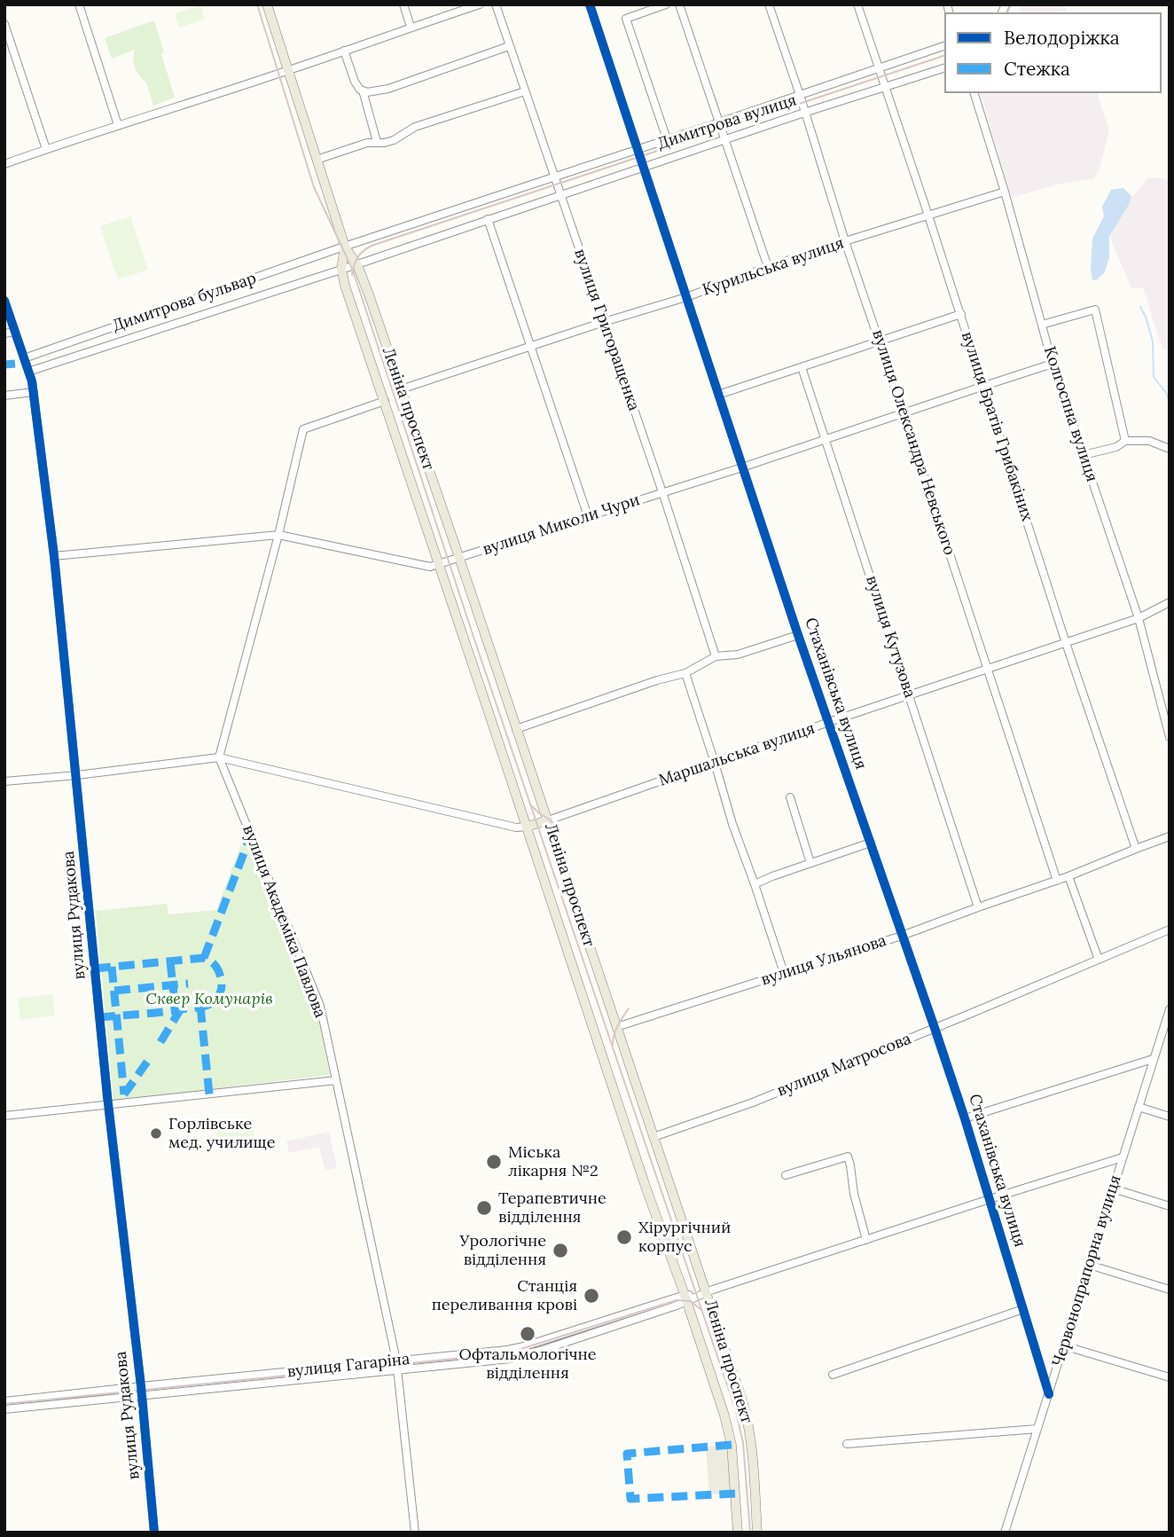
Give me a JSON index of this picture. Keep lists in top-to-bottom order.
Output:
{
  "streets": {
    "main road": ["Леніна проспект"],
    "street": [
      "Димитрова вулиця",
      "Курильська вулиця",
      "Димитрова бульвар",
      "вулиця Григоращенка",
      "Колгоспна вулиця",
      "вулиця Братів Грибакіних",
      "вулиця Олександра Невського",
      "вулиця Миколи Чури",
      "вулиця Кутузова",
      "Стаханівська вулиця",
      "Маршальська вулиця",
      "вулиця Рудакова",
      "вулиця Академіка Павлова",
      "вулиця Ульянова",
      "вулиця Матросова",
      "Червонопрапорна вулиця",
      "вулиця Гагаріна"
    ]
  },
  "crossings": [
    ["Димитрова вулиця", "Димитрова бульвар"],
    ["Димитрова вулиця", "вулиця Григоращенка"],
    ["Димитрова вулиця", "Леніна проспект"],
    ["Димитрова вулиця", "вулиця Братів Грибакіних"],
    ["Димитрова вулиця", "вулиця Олександра Невського"],
    ["Димитрова вулиця", "Стаханівська вулиця"],
    ["Курильська вулиця", "вулиця Григоращенка"],
    ["Курильська вулиця", "Леніна проспект"],
    ["Курильська вулиця", "Колгоспна вулиця"],
    ["Курильська вулиця", "вулиця Братів Грибакіних"],
    ["Курильська вулиця", "вулиця Олександра Невського"],
    ["Курильська вулиця", "Стаханівська вулиця"],
    ["Димитрова бульвар", "Леніна проспект"],
    ["Димитрова бульвар", "вулиця Рудакова"],
    ["вулиця Григоращенка", "вулиця Миколи Чури"],
    ["Леніна проспект", "вулиця Миколи Чури"],
    ["Леніна проспект", "Маршальська вулиця"],
    ["Леніна проспект", "вулиця Ульянова"],
    ["Леніна проспект", "вулиця Матросова"],
    ["Леніна проспект", "вулиця Гагаріна"],
    ["Колгоспна вулиця", "вулиця Миколи Чури"],
    ["Колгоспна вулиця", "Маршальська вулиця"],
    ["вулиця Братів Грибакіних", "вулиця Миколи Чури"],
    ["вулиця Братів Грибакіних", "Маршальська вулиця"],
    ["вулиця Братів Грибакіних", "вулиця Ульянова"],
    ["вулиця Олександра Невського", "вулиця Миколи Чури"],
    ["вулиця Олександра Невського", "Маршальська вулиця"],
    ["вулиця Олександра Невського", "вулиця Ульянова"],
    ["вулиця Миколи Чури", "вулиця Кутузова"],
    ["вулиця Миколи Чури", "Стаханівська вулиця"],
    ["вулиця Миколи Чури", "вулиця Рудакова"],
    ["вулиця Кутузова", "Маршальська вулиця"],
    ["вулиця Кутузова", "вулиця Ульянова"],
    ["Стаханівська вулиця", "Маршальська вулиця"],
    ["Стаханівська вулиця", "вулиця Ульянова"],
    ["Стаханівська вулиця", "вулиця Матросова"],
    ["Стаханівська вулиця", "Червонопрапорна вулиця"],
    ["вулиця Рудакова", "вулиця Гагаріна"],
    ["вулиця Академіка Павлова", "вулиця Гагаріна"]
  ],
  "parks": ["Сквер Комунарів"],
  "places": [
    "Горлівське мед. училище",
    "Міська лікарня №2",
    "Терапевтичне відділення",
    "Хірургічний корпус",
    "Урологічне відділення",
    "Станція переливання крові",
    "Офтальмологічне відділення"
  ],
  "legend": ["Велодоріжка", "Стежка"]
}
